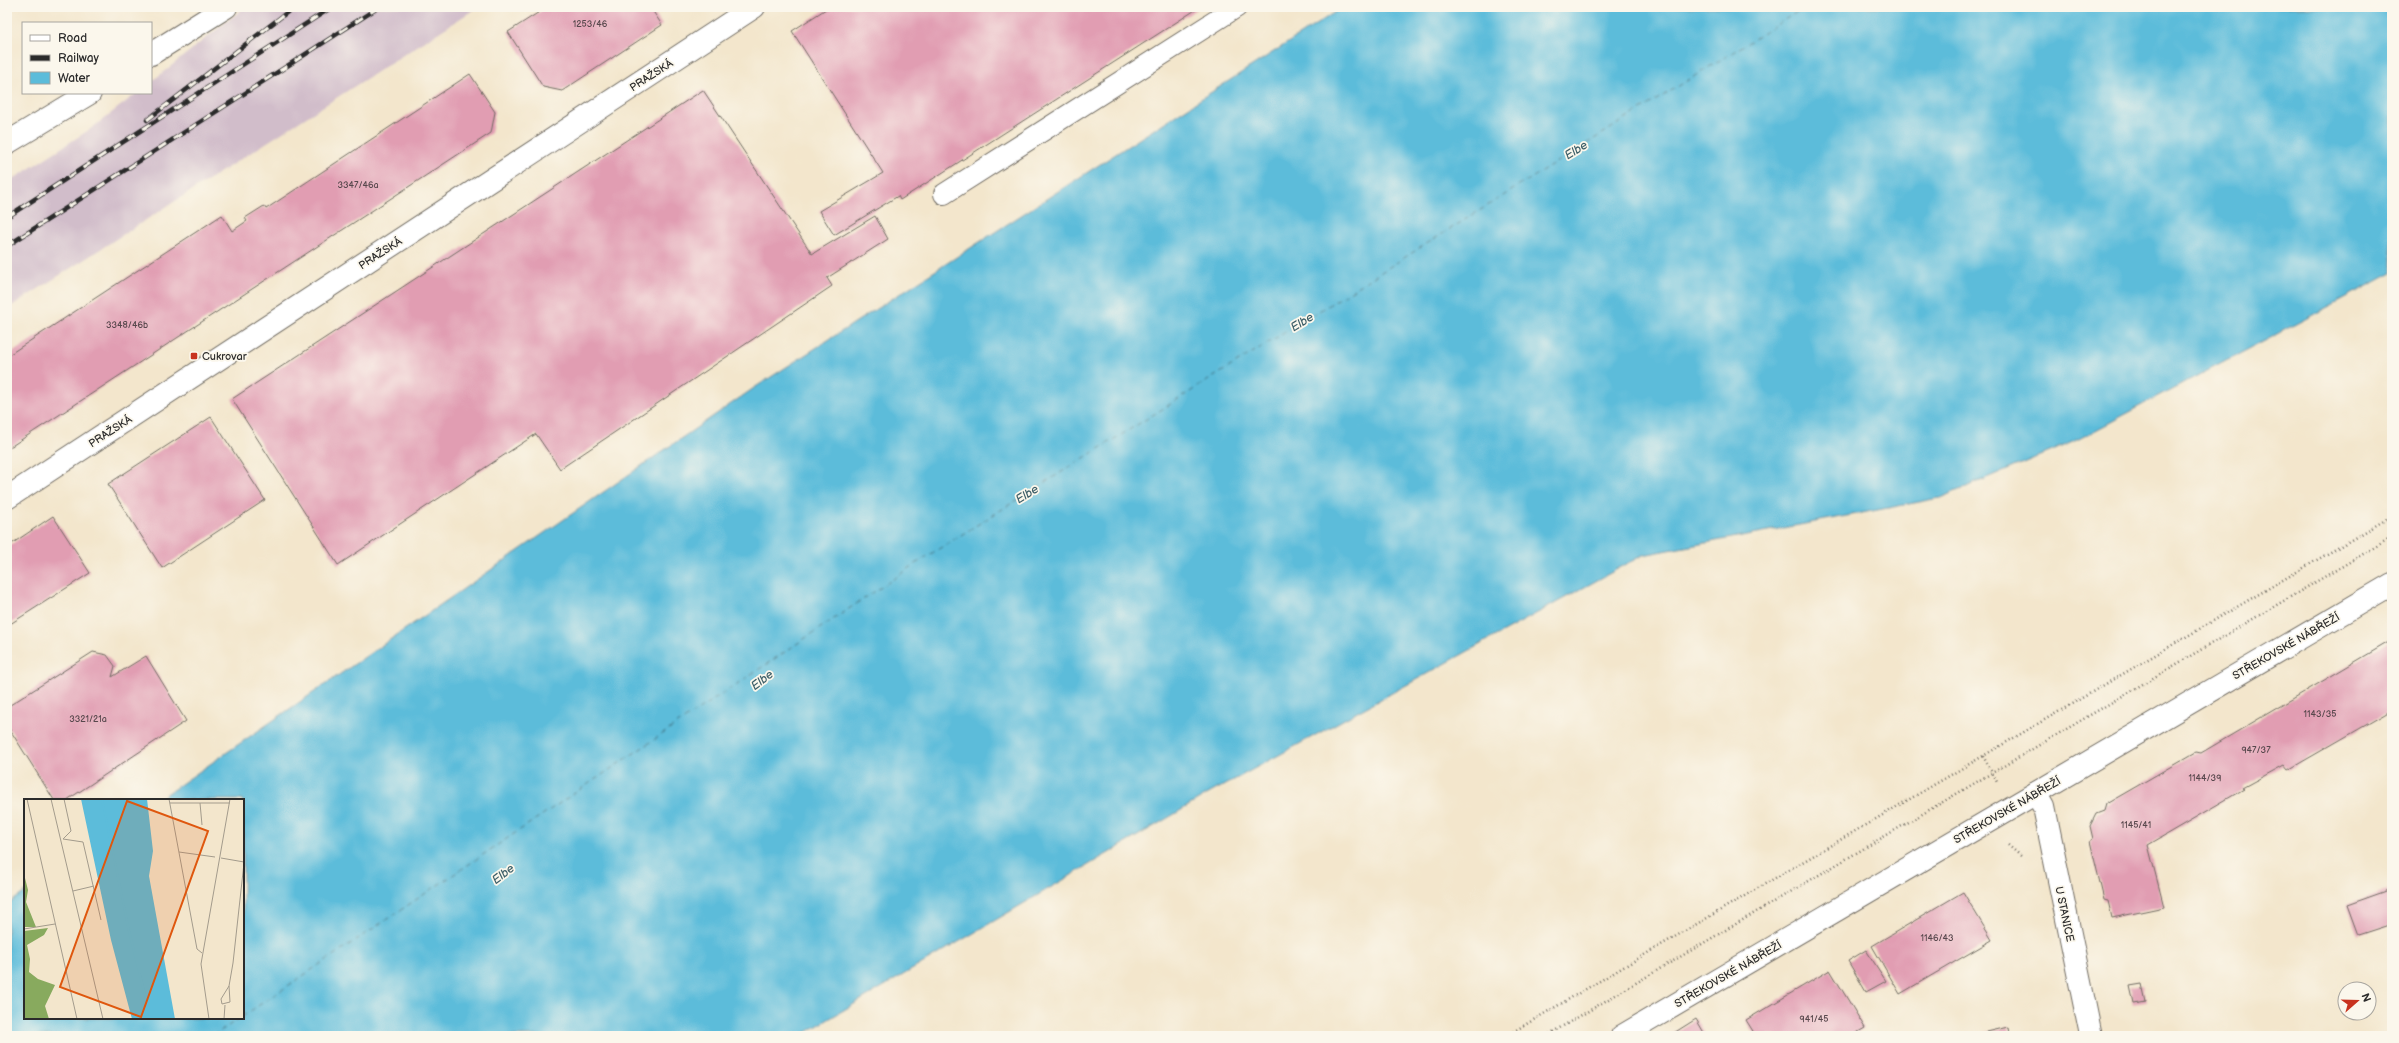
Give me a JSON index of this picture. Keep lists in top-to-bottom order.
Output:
{
  "streets": {
    "street": ["PRAŽSKÁ", "STŘEKOVSKÉ NÁBŘEŽÍ", "U STANICE"]
  },
  "crossings": [
    ["STŘEKOVSKÉ NÁBŘEŽÍ", "U STANICE"]
  ],
  "water": ["Elbe"],
  "places": {
    "transit": ["Cukrovar"]
  },
  "house_numbers": [
    "1253/46",
    "3347/46a",
    "3348/46b",
    "1143/35",
    "3321/21a",
    "947/37",
    "1144/39",
    "1145/41",
    "1146/43",
    "941/45"
  ],
  "legend": ["Road", "Railway", "Water"],
  "north": "right"
}
